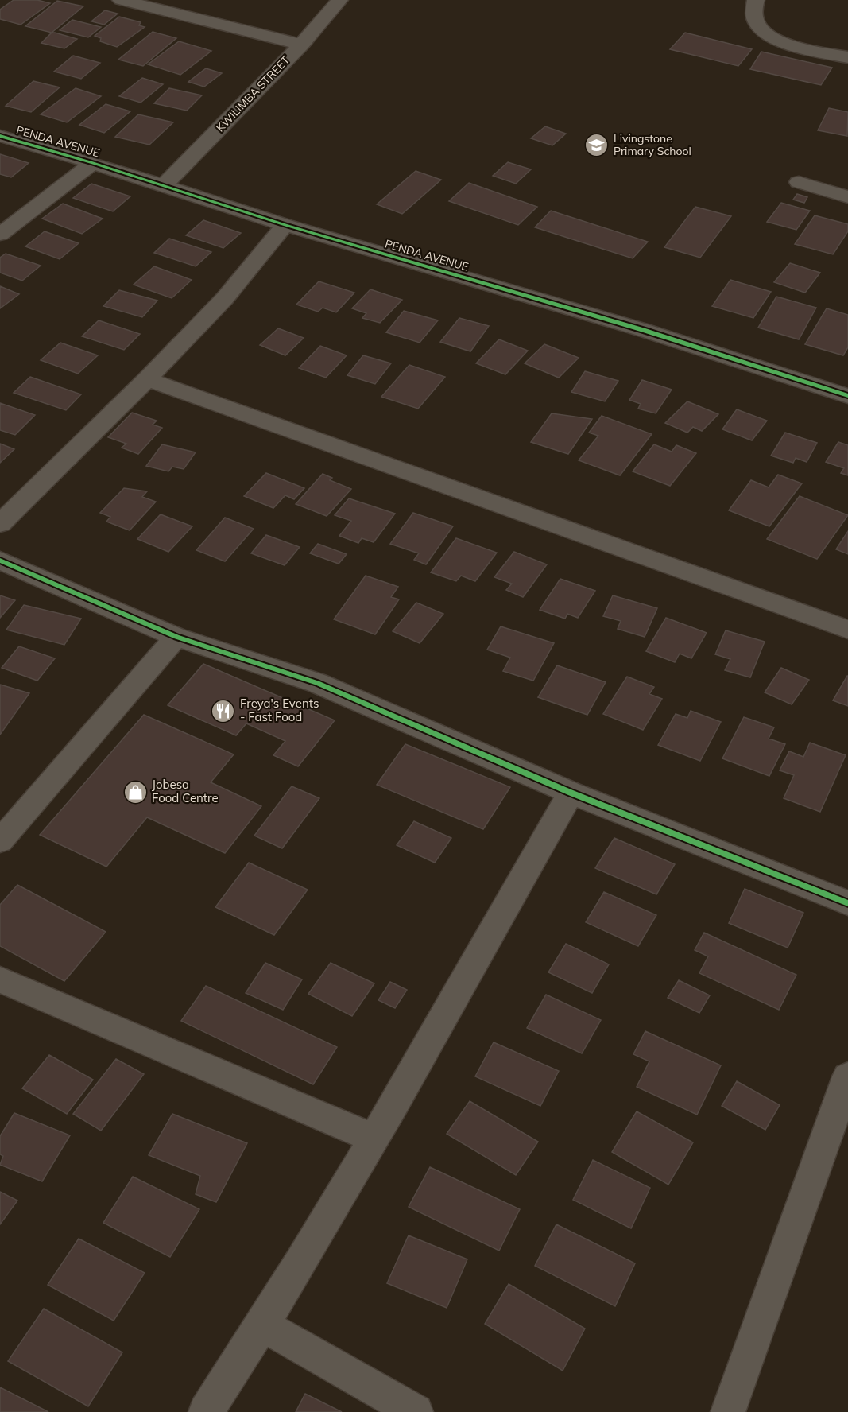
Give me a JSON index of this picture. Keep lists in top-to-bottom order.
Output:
{
  "streets": {
    "street": ["KWILIMBA STREET", "PENDA AVENUE"]
  },
  "crossings": [
    ["KWILIMBA STREET", "PENDA AVENUE"]
  ],
  "places": {
    "school or university": ["Livingstone Primary School"],
    "restaurant": ["Freya's Events - Fast Food"],
    "shop": ["Jobesa Food Centre"]
  }
}
